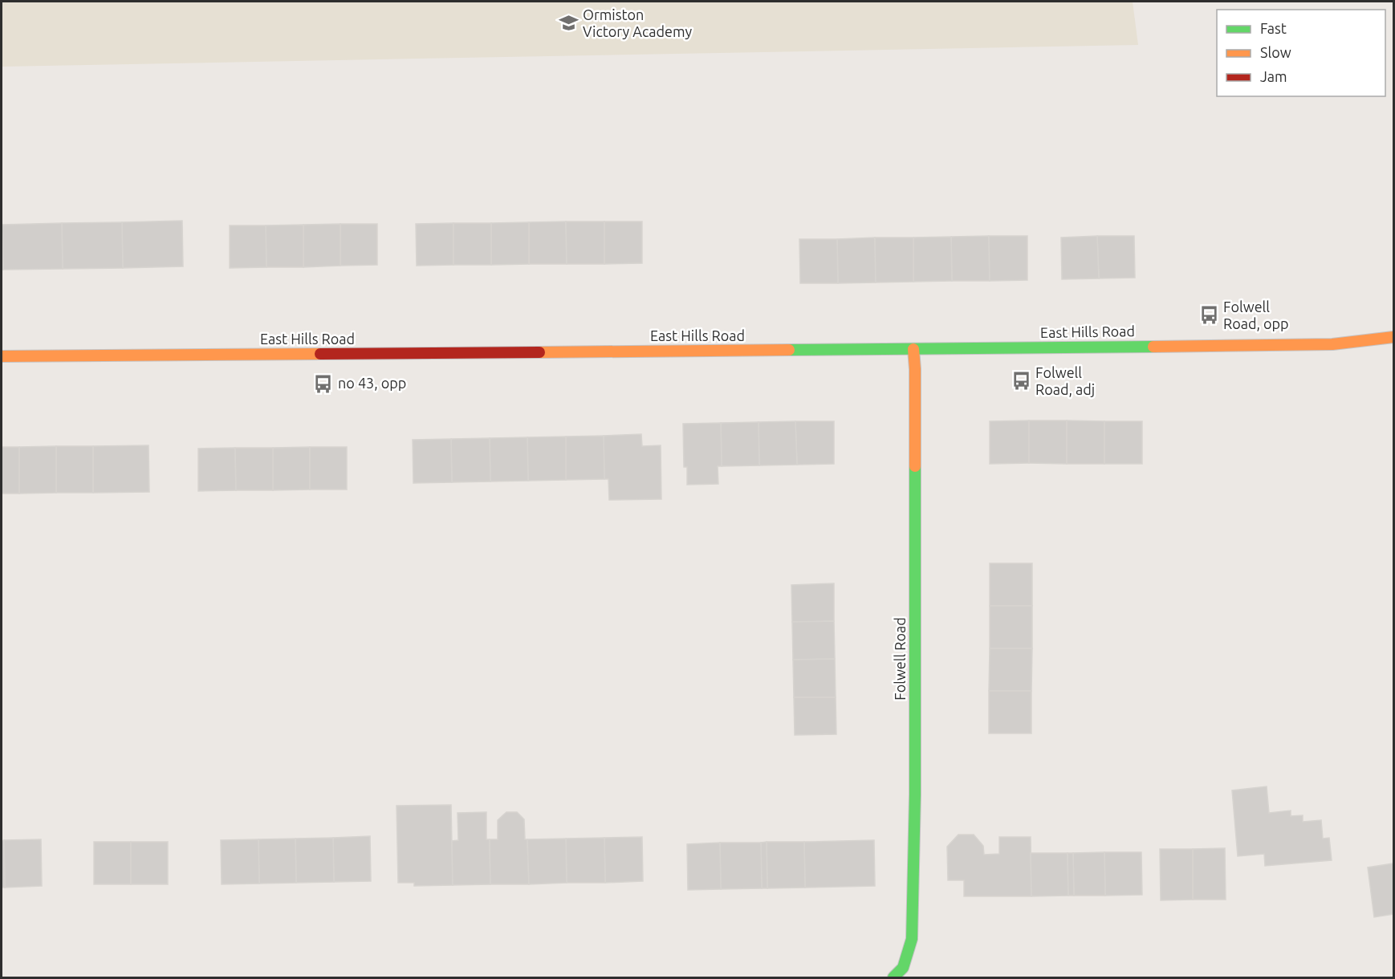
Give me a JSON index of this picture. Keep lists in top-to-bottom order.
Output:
{
  "streets": {
    "street": ["East Hills Road", "Folwell Road"]
  },
  "crossings": [
    ["East Hills Road", "Folwell Road"]
  ],
  "places": {
    "school or university": ["Ormiston Victory Academy"],
    "bus stop": ["Folwell Road, opp", "Folwell Road, adj", "no 43, opp"]
  },
  "legend": ["Fast", "Slow", "Jam"]
}
